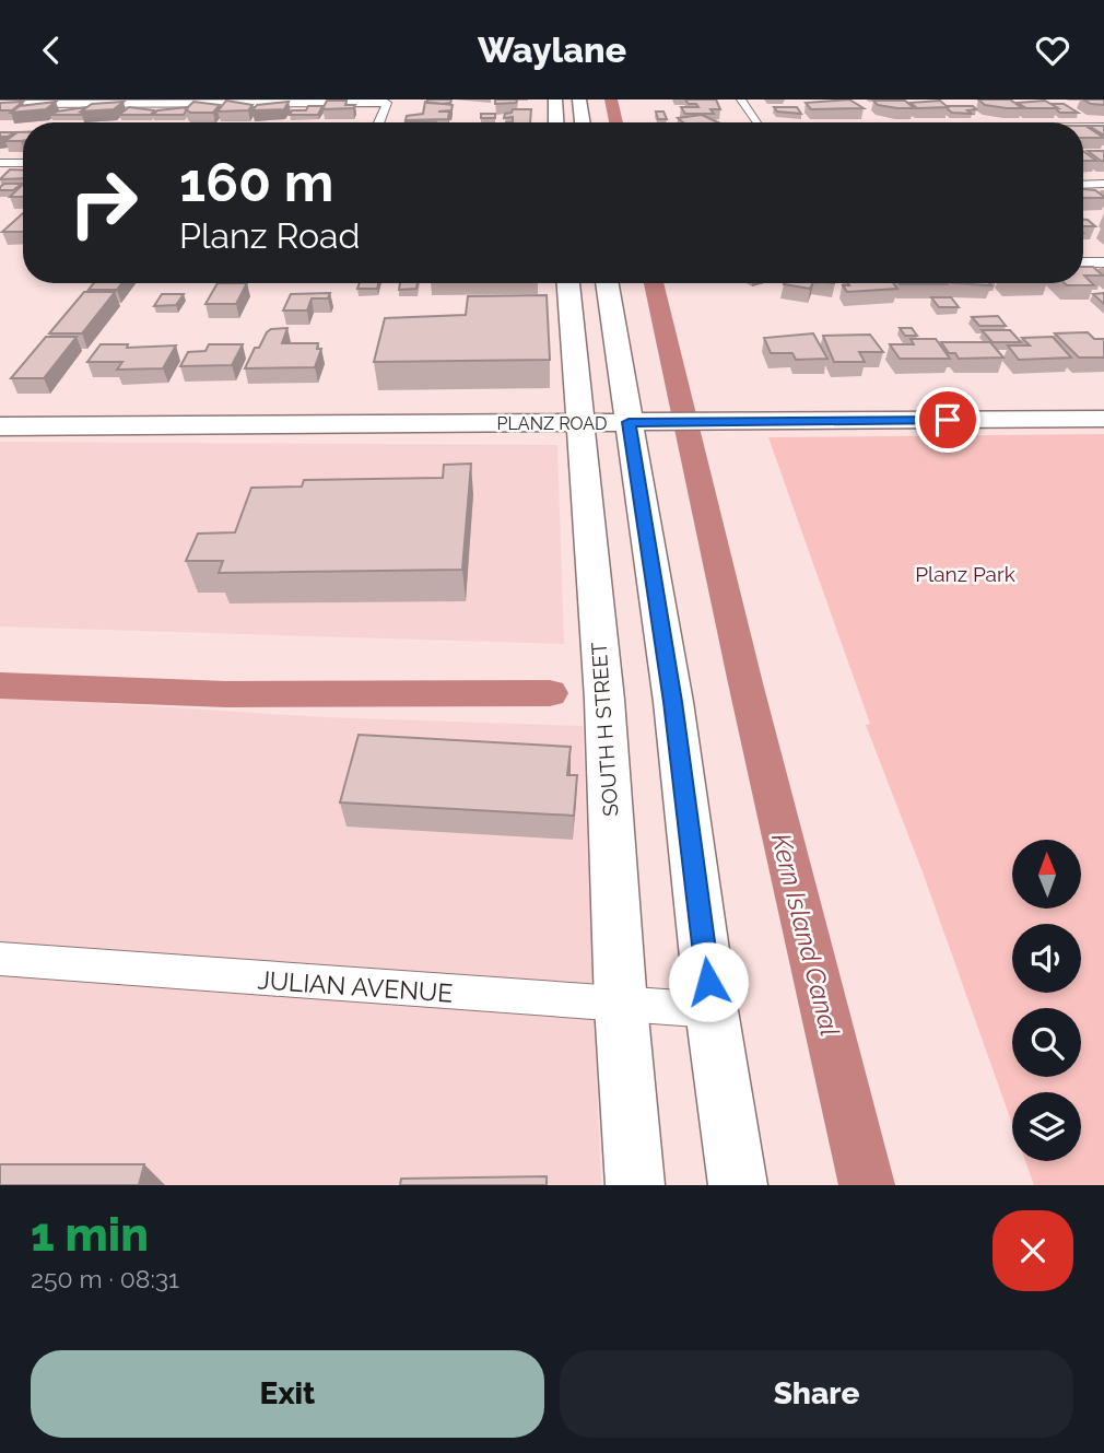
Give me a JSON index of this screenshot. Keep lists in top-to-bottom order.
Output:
{
  "streets": {
    "street": ["PLANZ ROAD", "SOUTH H STREET", "JULIAN AVENUE"]
  },
  "crossings": [
    ["PLANZ ROAD", "SOUTH H STREET"],
    ["SOUTH H STREET", "JULIAN AVENUE"]
  ],
  "water": ["Kern Island Canal"],
  "parks": ["Planz Park"],
  "north": "top",
  "page": {
    "header": "Waylane",
    "turn": ["160 m", "Planz Road"],
    "heading": ["1 min", "250 m · 08:31"],
    "buttons": ["Exit", "Share"]
  }
}
